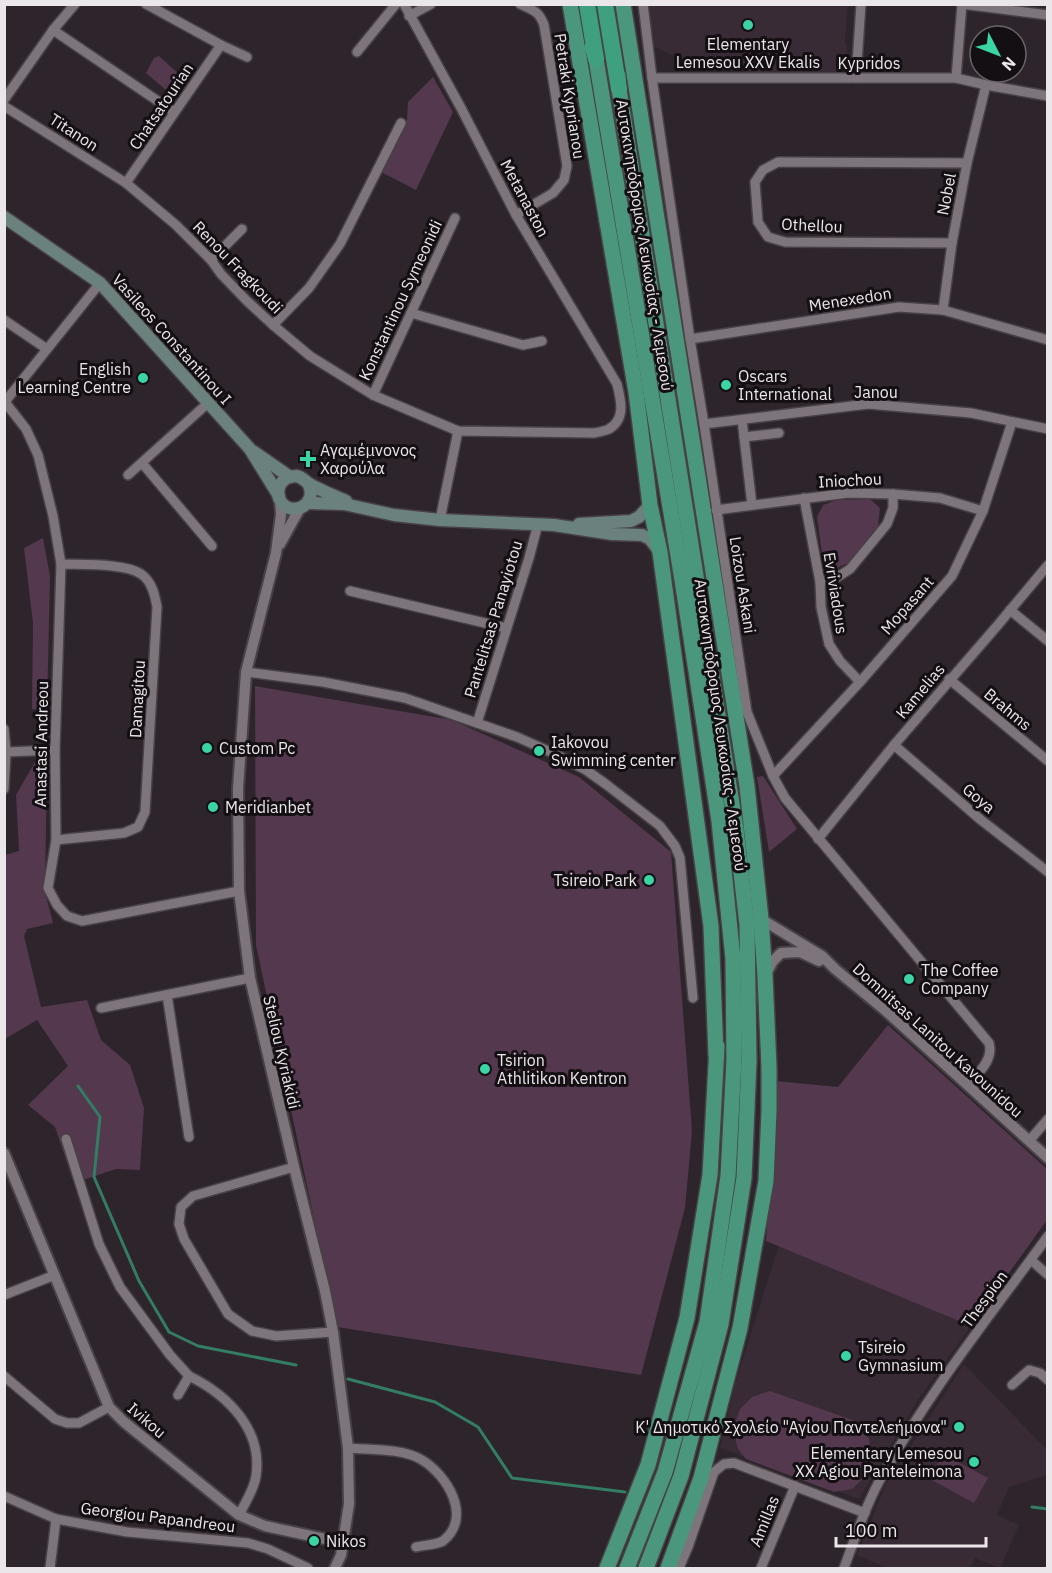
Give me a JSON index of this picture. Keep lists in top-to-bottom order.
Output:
{
  "streets": {
    "highway": ["Αυτοκινητόδρομος Λευκωσίας - Λεμεσού"],
    "main road": ["Vasileos Constantinou I"],
    "street": [
      "Kypridos",
      "Petraki Kyprianou",
      "Chatsatourian",
      "Titanon",
      "Nobel",
      "Metanaston",
      "Othellou",
      "Renou Fragkoudi",
      "Menexedon",
      "Konstantinou Symeonidi",
      "Janou",
      "Iniochou",
      "Loizou Askani",
      "Evriviadous",
      "Mopasant",
      "Pantelitsas Panayiotou",
      "Kamelias",
      "Damagitou",
      "Brahms",
      "Anastasi Andreou",
      "Goya",
      "Domnitsas Lanitou Kavounidou",
      "Steliou Kyriakidi",
      "Thespion",
      "Ivikou",
      "Georgiou Papandreou",
      "Amillas"
    ]
  },
  "crossings": [
    ["Kypridos", "Nobel"],
    ["Kypridos", "Loizou Askani"],
    ["Petraki Kyprianou", "Metanaston"],
    ["Chatsatourian", "Titanon"],
    ["Chatsatourian", "Renou Fragkoudi"],
    ["Titanon", "Renou Fragkoudi"],
    ["Nobel", "Othellou"],
    ["Nobel", "Menexedon"],
    ["Metanaston", "Renou Fragkoudi"],
    ["Αυτοκινητόδρομος Λευκωσίας - Λεμεσού", "Domnitsas Lanitou Kavounidou"],
    ["Renou Fragkoudi", "Konstantinou Symeonidi"],
    ["Menexedon", "Loizou Askani"],
    ["Vasileos Constantinou I", "Steliou Kyriakidi"],
    ["Janou", "Loizou Askani"],
    ["Janou", "Mopasant"],
    ["Iniochou", "Loizou Askani"],
    ["Iniochou", "Evriviadous"],
    ["Iniochou", "Mopasant"],
    ["Loizou Askani", "Mopasant"],
    ["Loizou Askani", "Kamelias"],
    ["Loizou Askani", "Domnitsas Lanitou Kavounidou"],
    ["Evriviadous", "Mopasant"],
    ["Kamelias", "Brahms"],
    ["Kamelias", "Goya"],
    ["Damagitou", "Anastasi Andreou"],
    ["Anastasi Andreou", "Steliou Kyriakidi"],
    ["Steliou Kyriakidi", "Ivikou"]
  ],
  "places": {
    "other": [
      "Elementary Lemesou XXV Ekalis",
      "English Learning Centre",
      "Oscars International",
      "Custom Pc",
      "Iakovou Swimming center",
      "Meridianbet",
      "Tsireio Park",
      "The Coffee Company",
      "Tsirion Athlitikon Kentron",
      "Tsireio Gymnasium",
      "Κ' Δημοτικό Σχολείο \"Αγίου Παντελεήμονα\"",
      "Elementary Lemesou XX Agiou Panteleimona",
      "Nikos"
    ],
    "health": ["Αγαμέμνονος Χαρούλα"]
  },
  "scale_bar": "100 m",
  "north": "bottom right"
}
